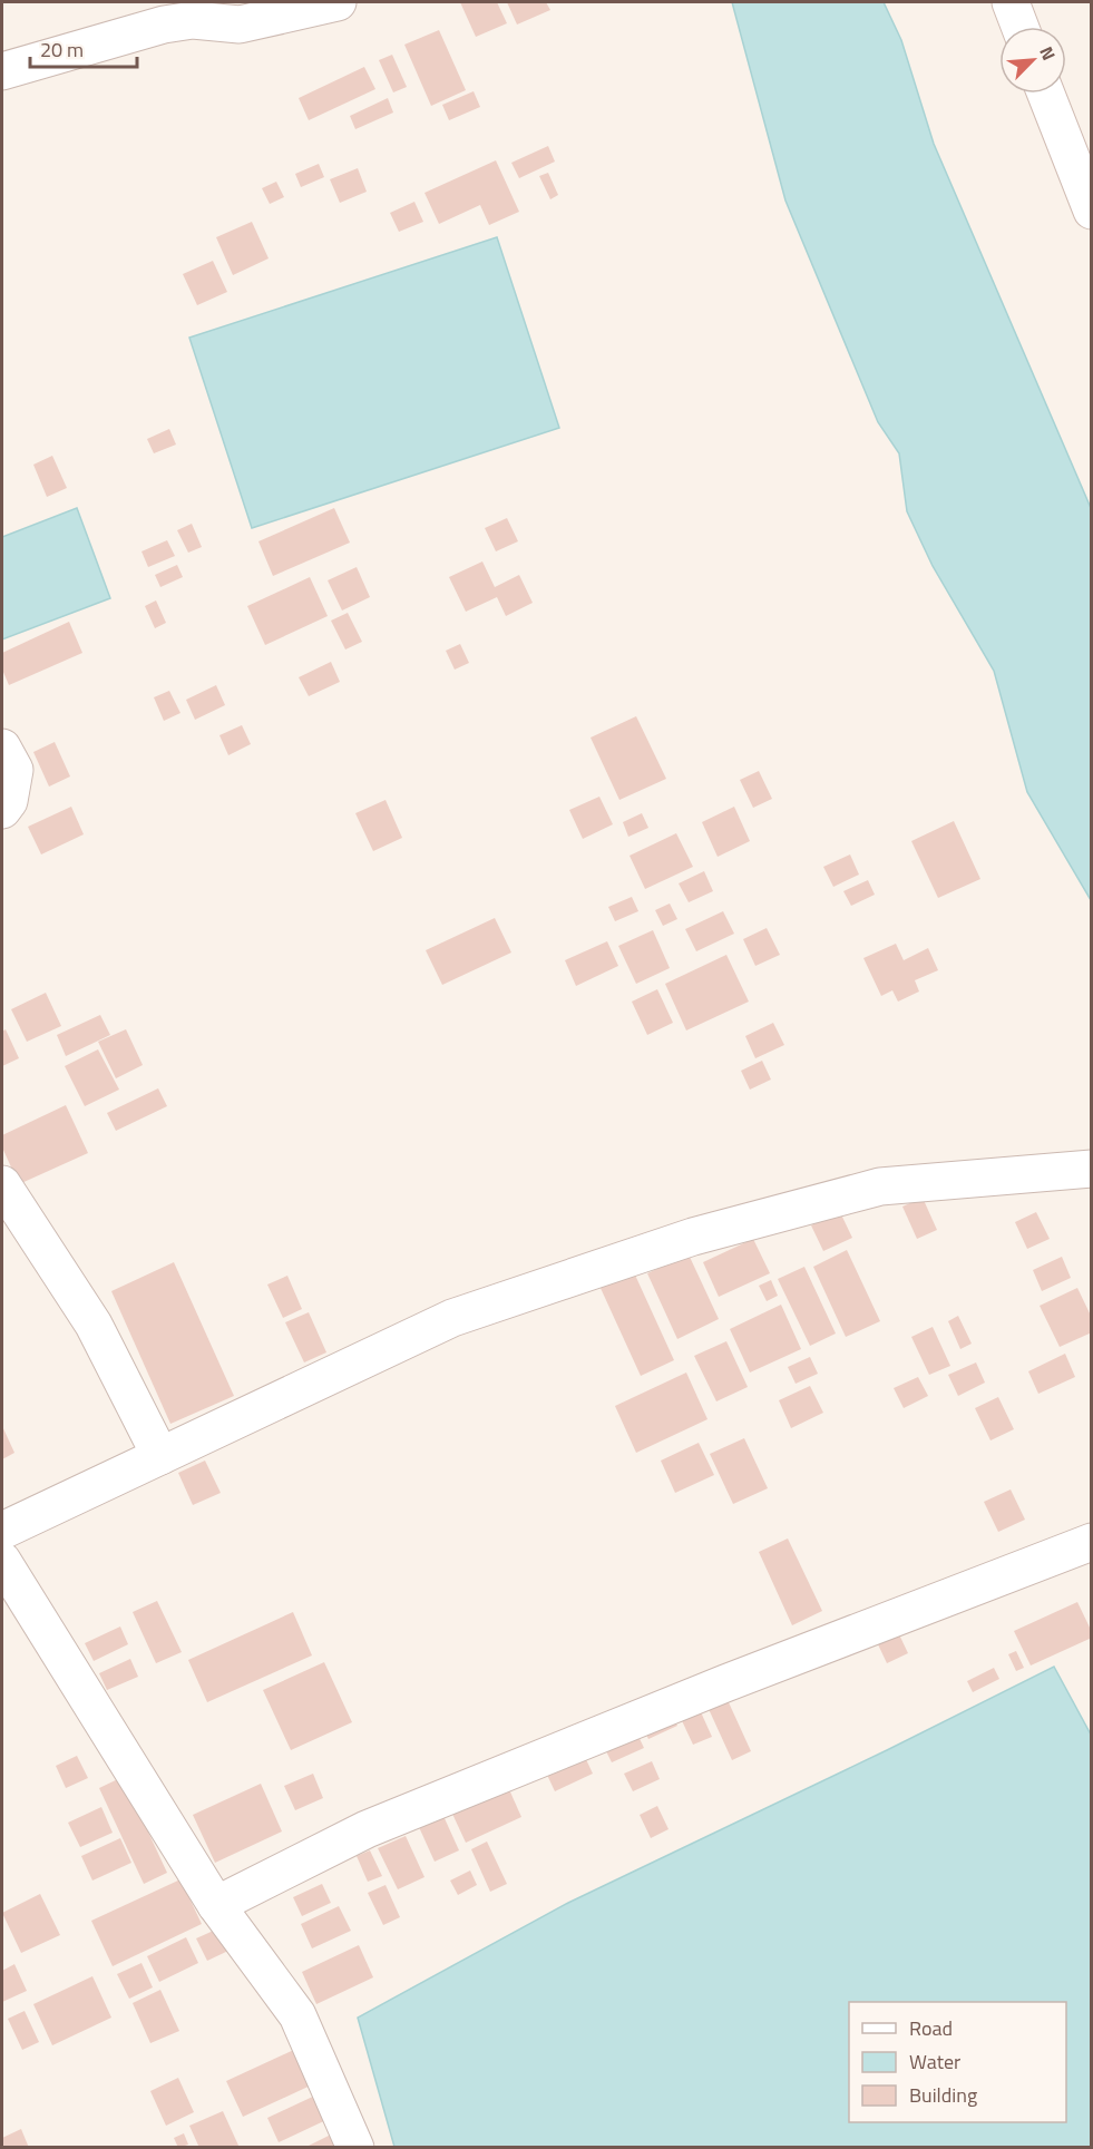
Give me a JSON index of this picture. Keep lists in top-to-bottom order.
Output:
{
  "legend": ["Road", "Water", "Building"],
  "scale_bar": "20 m",
  "north": "top right"
}
